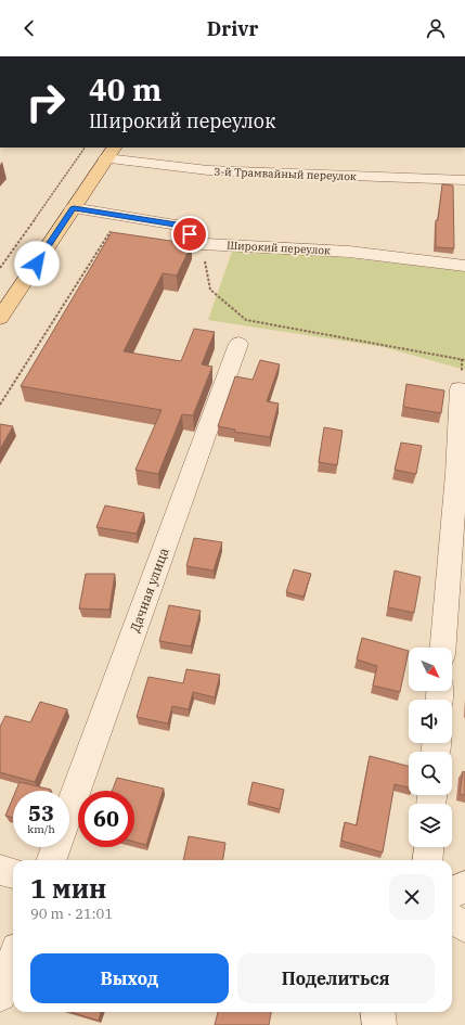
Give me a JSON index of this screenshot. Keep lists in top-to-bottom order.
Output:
{
  "streets": {
    "street": ["3-й Трамвайный переулок", "Широкий переулок", "Дачная улица"]
  },
  "north": "bottom right",
  "page": {
    "header": "Drivr",
    "turn": ["40 m", "Широкий переулок"],
    "speed": "53 km/h",
    "limit": "60",
    "heading": ["1 мин", "90 m · 21:01"],
    "buttons": ["Выход", "Поделиться"]
  }
}
